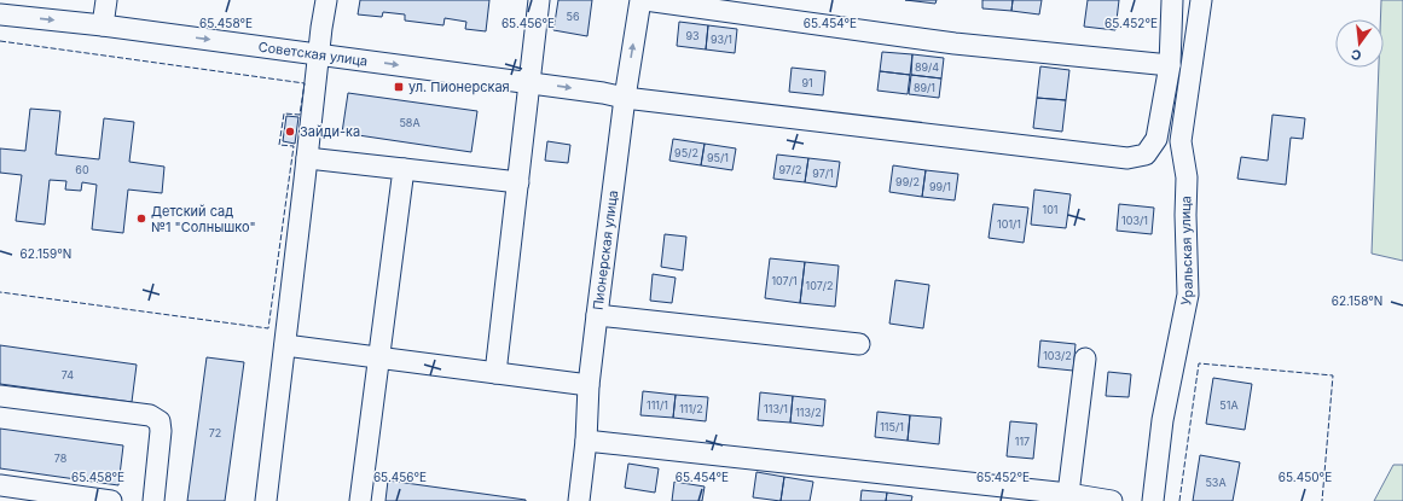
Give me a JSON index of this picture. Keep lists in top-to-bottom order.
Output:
{
  "streets": {
    "street": ["Советская улица", "Пионерская улица", "Уральская улица"]
  },
  "crossings": [
    ["Советская улица", "Пионерская улица"]
  ],
  "places": {
    "transit": ["ул. Пионерская"],
    "other": ["Зайди-ка", "Детский сад №1 \"Солнышко\""]
  },
  "house_numbers": [
    "56",
    "93",
    "93/1",
    "89/4",
    "91",
    "89/1",
    "58А",
    "95/2",
    "95/1",
    "60",
    "97/2",
    "97/1",
    "99/2",
    "99/1",
    "101",
    "103/1",
    "101/1",
    "107/1",
    "107/2",
    "103/2",
    "74",
    "111/1",
    "51А",
    "111/2",
    "113/1",
    "113/2",
    "115/1",
    "72",
    "117",
    "78",
    "53А"
  ],
  "north": "bottom",
  "coordinates": [
    "65.458°E",
    "65.456°E",
    "65.454°E",
    "65.452°E",
    "62.159°N",
    "62.158°N",
    "65.450°E"
  ]
}
